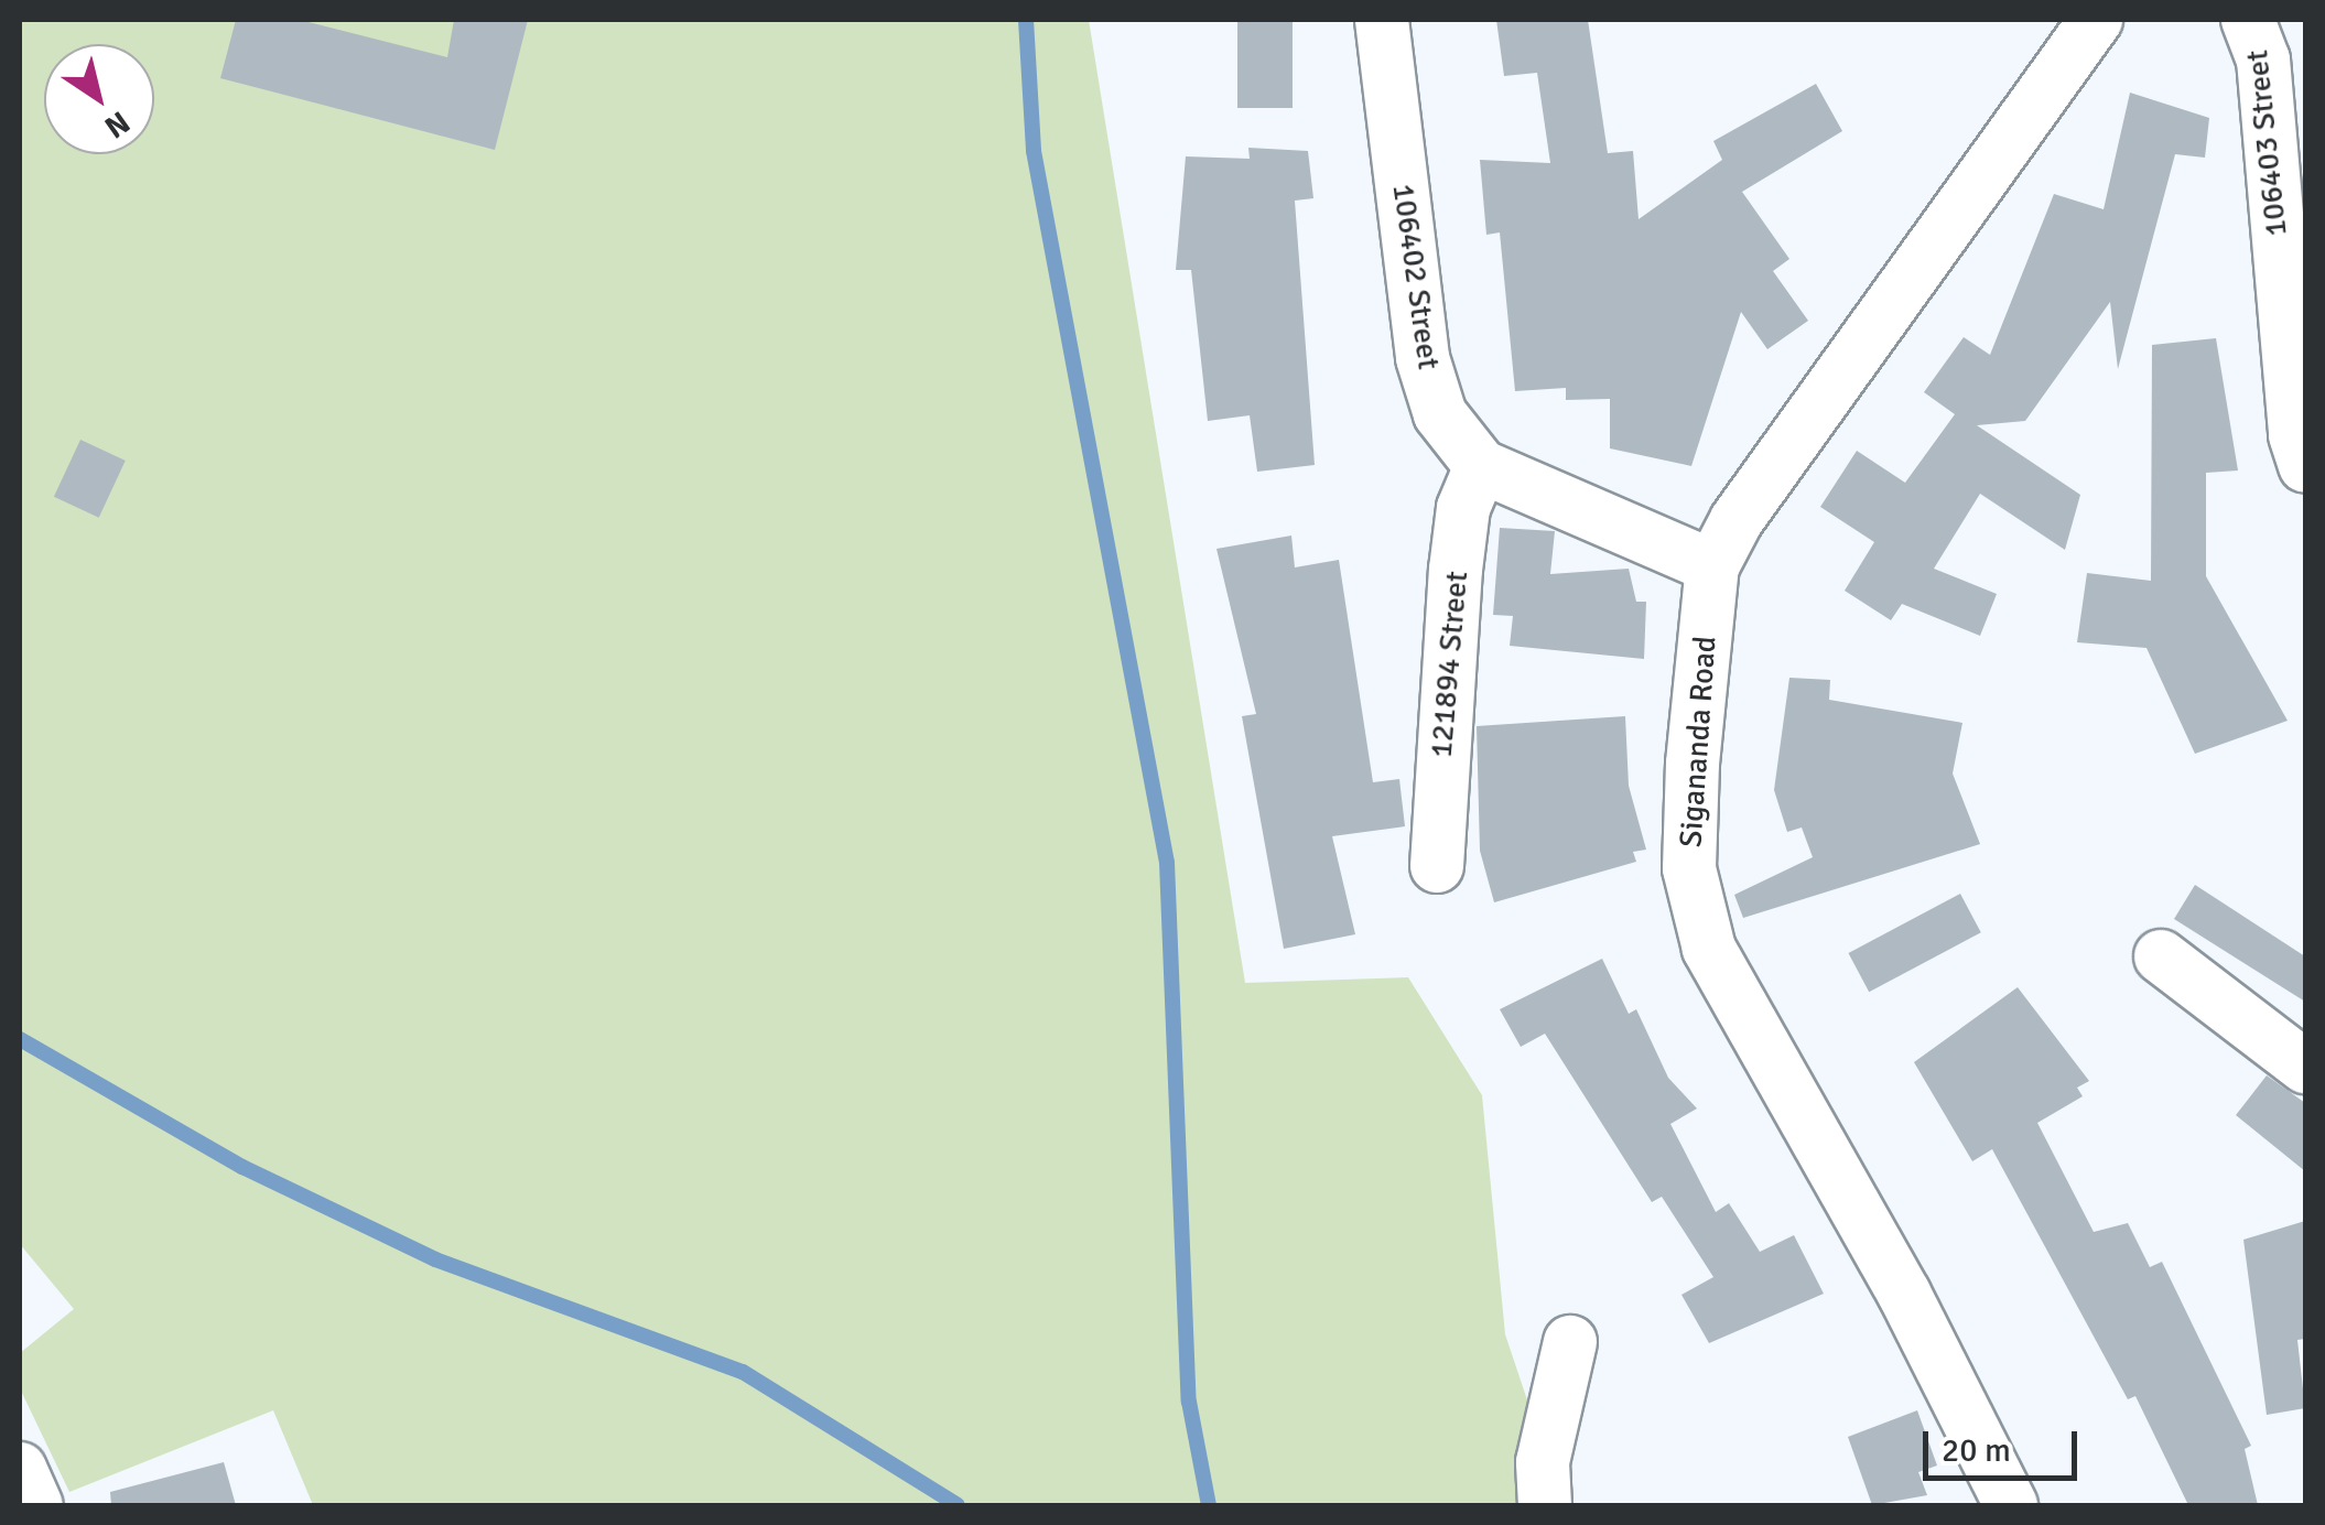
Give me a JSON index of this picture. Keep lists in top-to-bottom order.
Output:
{
  "streets": {
    "street": [
      "106403 Street",
      "106402 Street",
      "121894 Street",
      "Sigananda Road"
    ]
  },
  "crossings": [
    ["106402 Street", "121894 Street"],
    ["106402 Street", "Sigananda Road"]
  ],
  "scale_bar": "20 m",
  "north": "bottom right"
}
